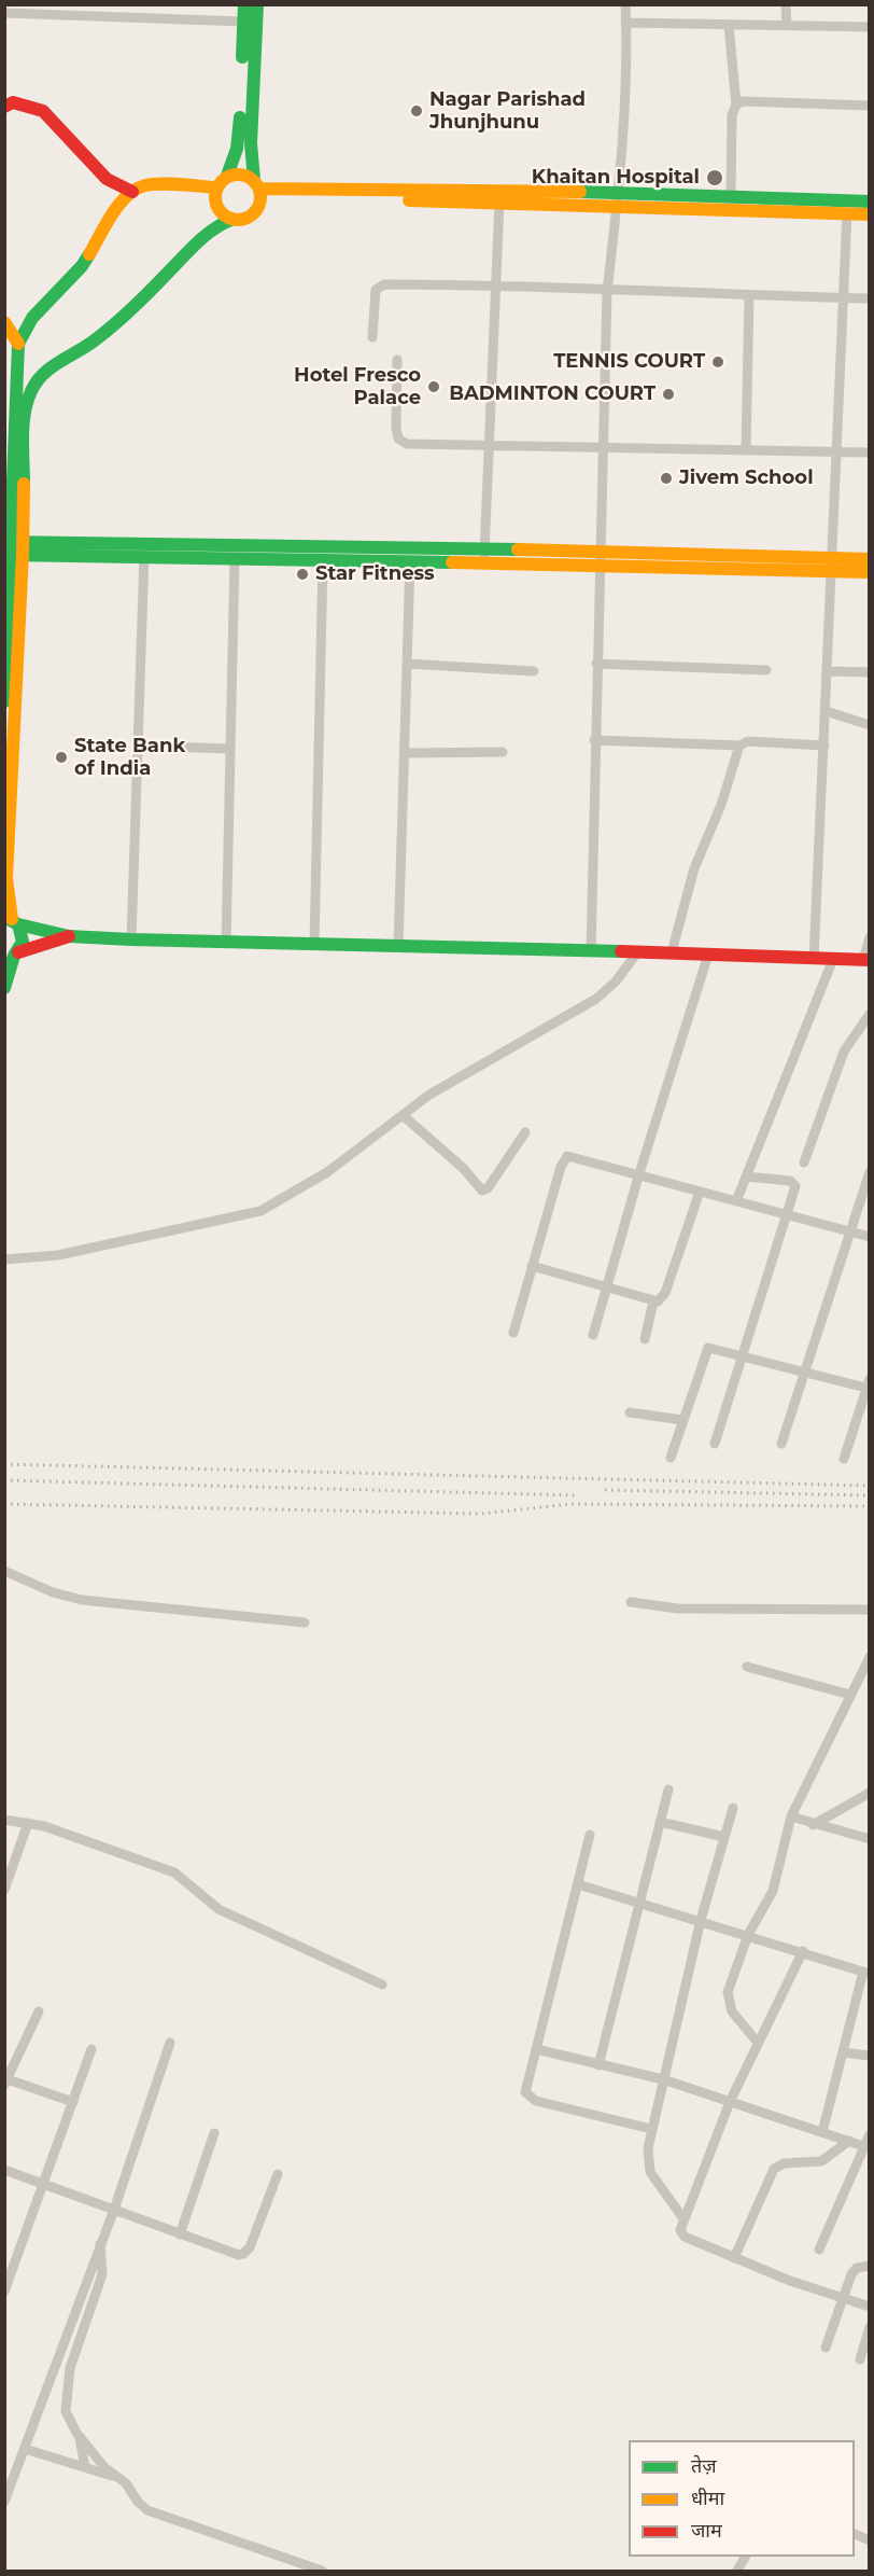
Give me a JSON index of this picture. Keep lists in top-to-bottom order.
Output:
{
  "places": [
    "Nagar Parishad Jhunjhunu",
    "Khaitan Hospital",
    "TENNIS COURT",
    "Hotel Fresco Palace",
    "BADMINTON COURT",
    "Jivem School",
    "Star Fitness",
    "State Bank of India"
  ],
  "legend": ["तेज़", "धीमा", "जाम"]
}
